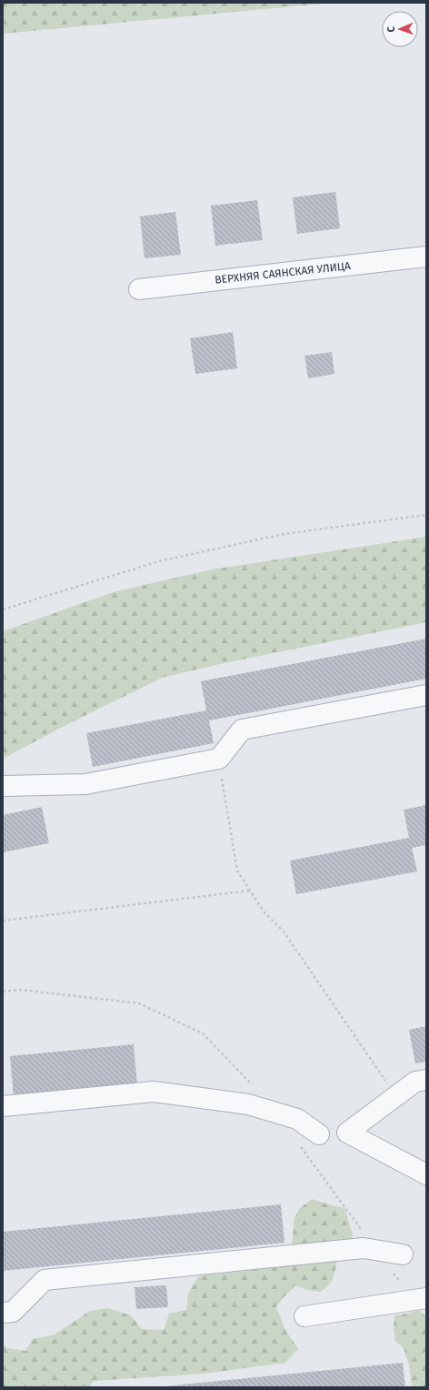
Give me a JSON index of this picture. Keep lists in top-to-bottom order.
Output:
{
  "streets": {
    "street": ["ВЕРХНЯЯ САЯНСКАЯ УЛИЦА"]
  },
  "north": "left"
}
